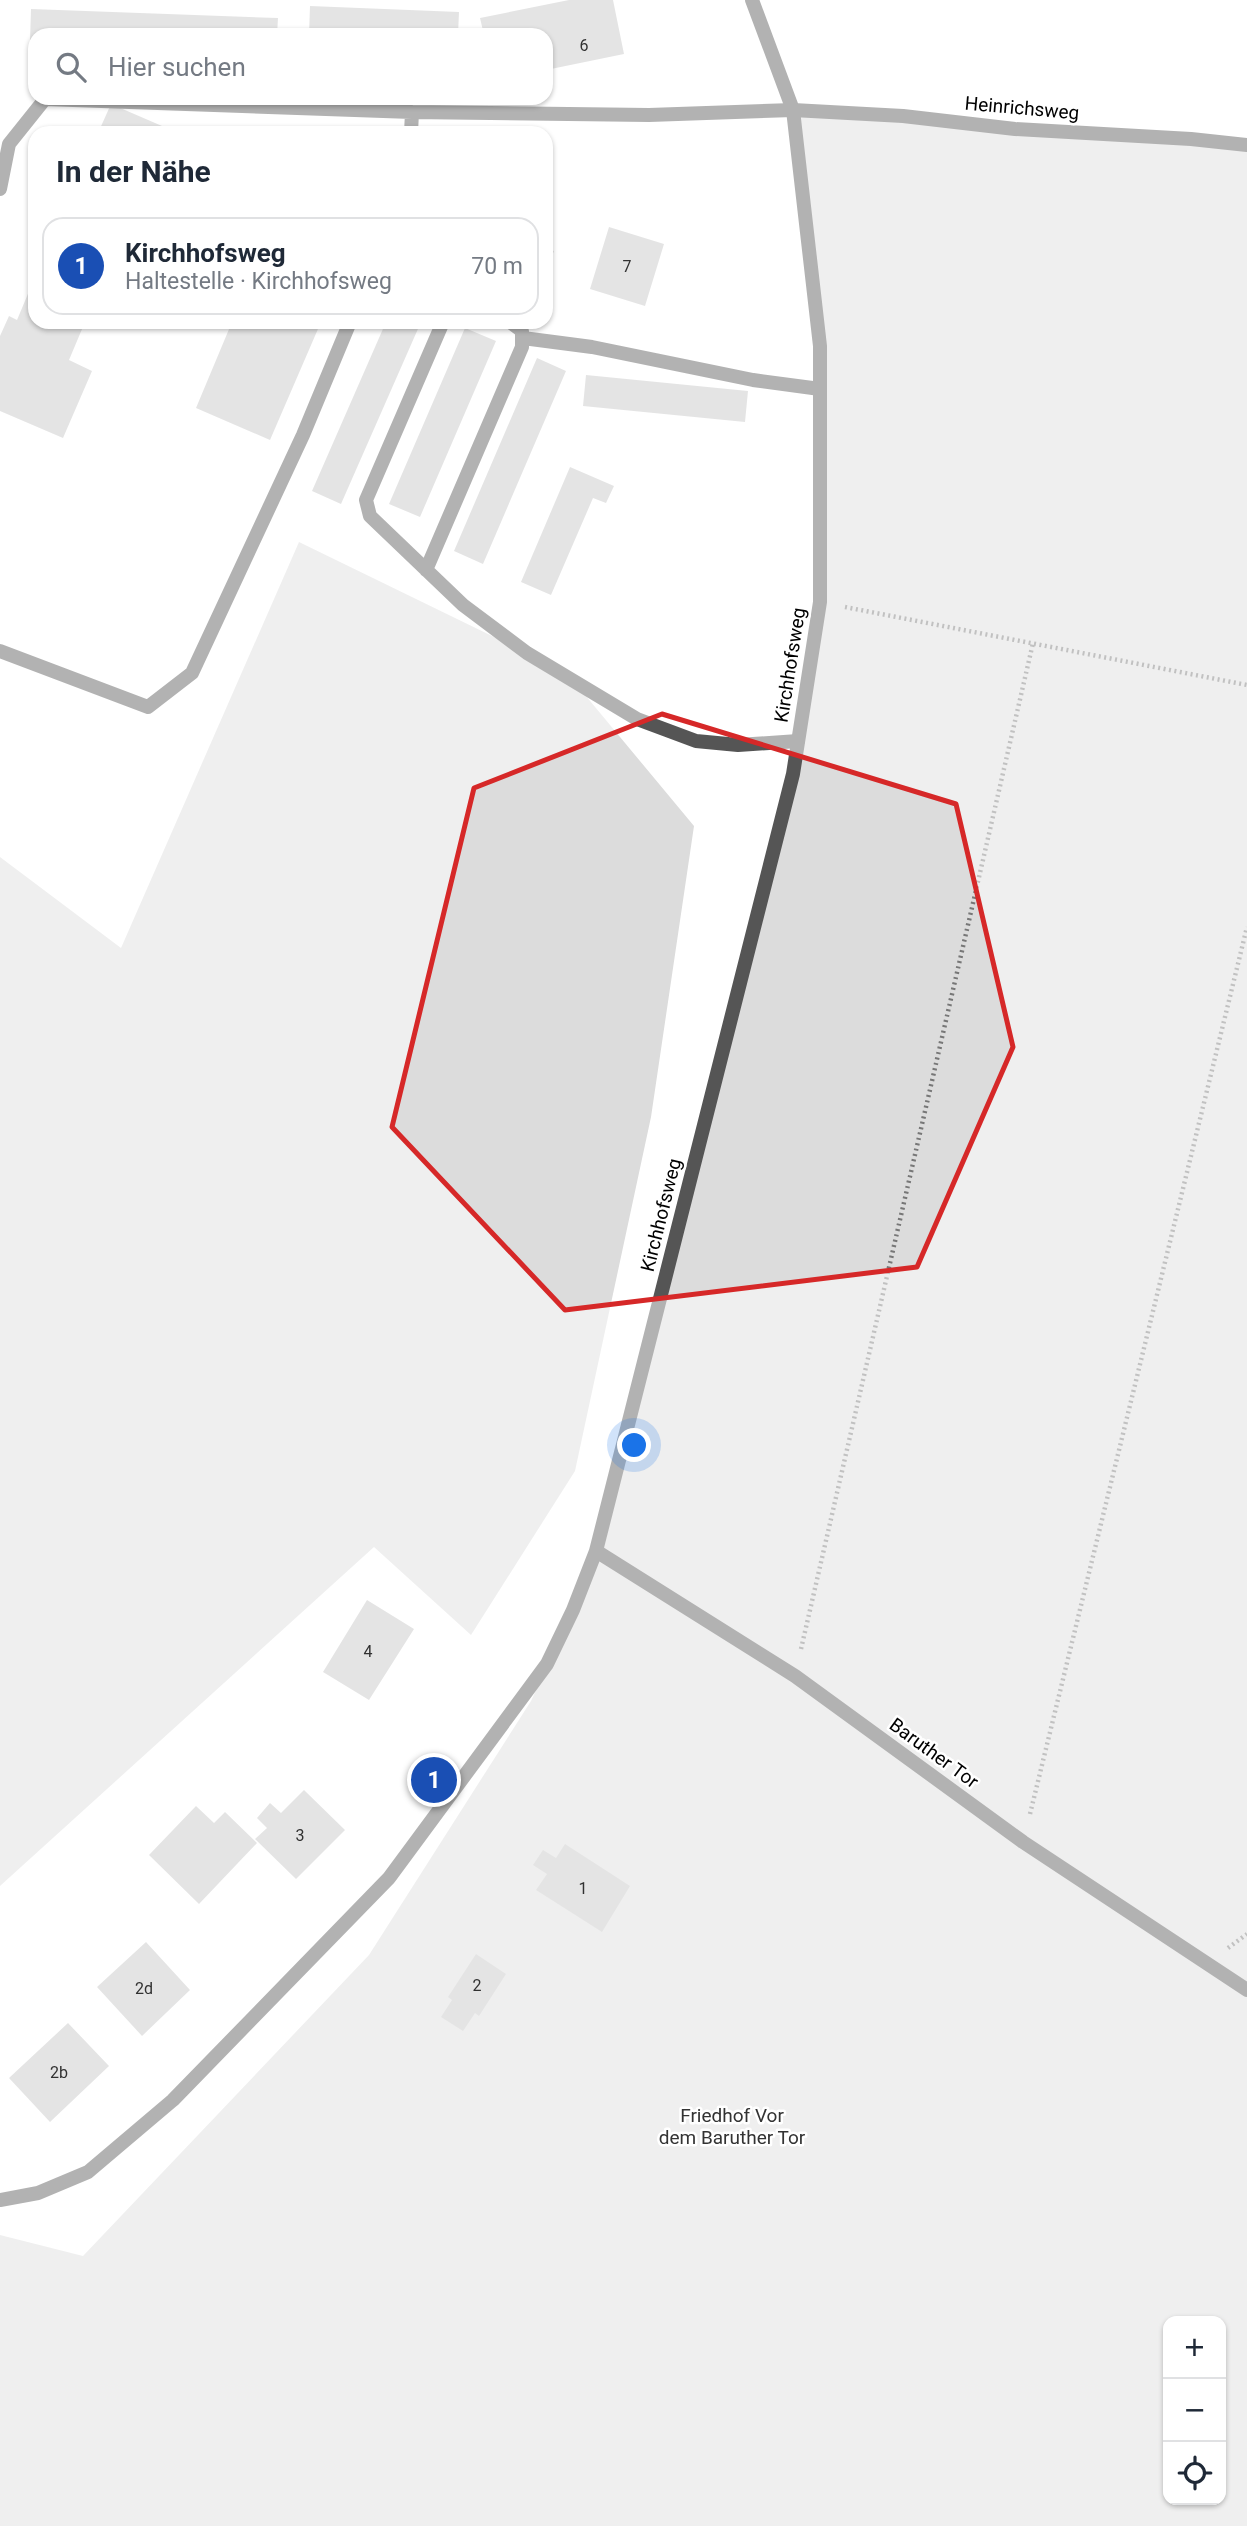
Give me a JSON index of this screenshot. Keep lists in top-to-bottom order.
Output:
{
  "streets": {
    "street": ["Heinrichsweg", "Kirchhofsweg", "Baruther Tor"]
  },
  "crossings": [
    ["Heinrichsweg", "Kirchhofsweg"],
    ["Kirchhofsweg", "Baruther Tor"]
  ],
  "parks": ["Friedhof Vor dem Baruther Tor"],
  "house_numbers": [
    "6",
    "7",
    "4",
    "3",
    "1",
    "2",
    "2d",
    "2b"
  ],
  "page": {
    "search": "Hier suchen",
    "heading": "In der Nähe",
    "list": [
      {
        "mark": "1",
        "name": "Kirchhofsweg",
        "note": "Haltestelle · Kirchhofsweg",
        "value": "70 m"
      }
    ],
    "pins": "1",
    "map_buttons": ["+", "−"]
  }
}
